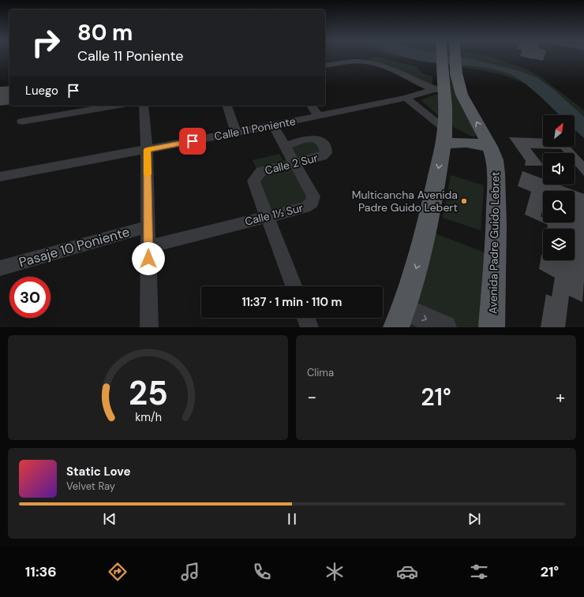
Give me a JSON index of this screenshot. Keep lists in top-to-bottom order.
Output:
{
  "streets": {
    "main road": ["Avenida Padre Guido Lebret"],
    "street": [
      "Calle 11 Poniente",
      "Calle 2 Sur",
      "Calle 1½ Sur",
      "Pasaje 10 Poniente"
    ]
  },
  "crossings": [
    ["Calle 11 Poniente", "Calle 1½ Sur"],
    ["Calle 2 Sur", "Calle 1½ Sur"]
  ],
  "places": ["Multicancha Avenida Padre Guido Lebert"],
  "north": "top right",
  "page": {
    "turn": ["80 m", "Calle 11 Poniente"],
    "then": "Luego",
    "limit": "30",
    "trip": "11:37 · 1 min · 110 m",
    "tile": "Clima",
    "heat": ["−", "21°", "+"],
    "song": ["Static Love", "Velvet Ray"],
    "tabs": ["11:36", "21°"],
    "gauge": ["25", "km/h"]
  }
}
